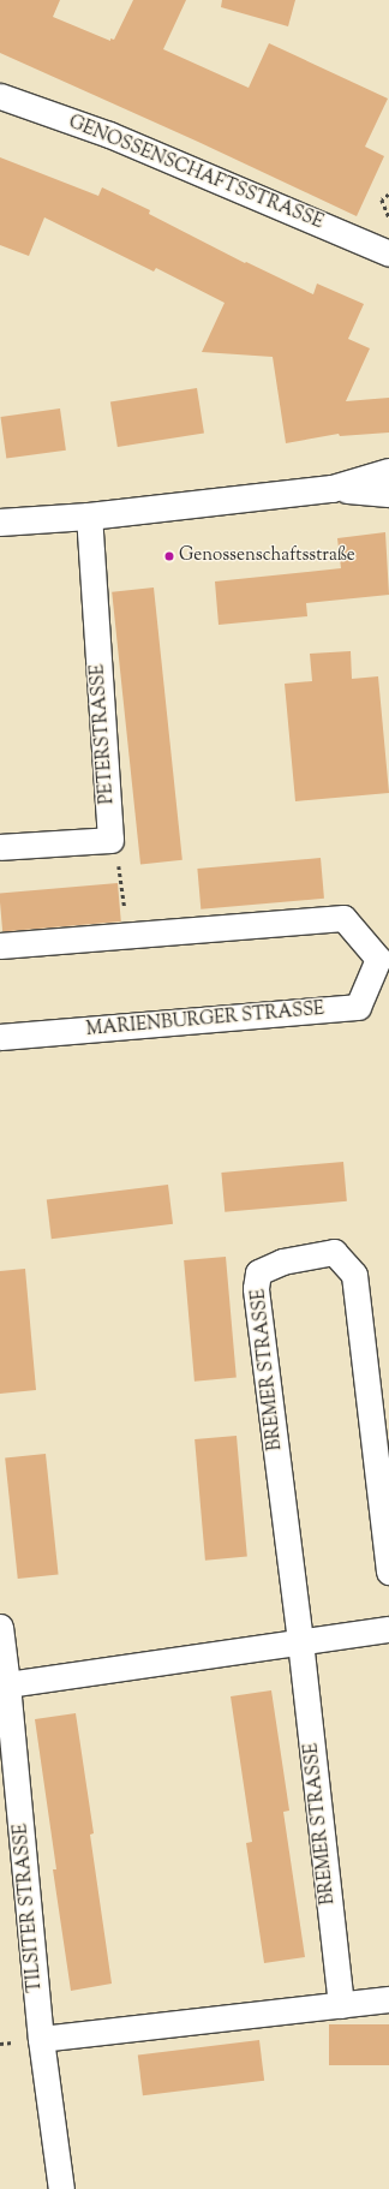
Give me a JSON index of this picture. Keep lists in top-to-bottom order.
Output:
{
  "streets": {
    "street": [
      "GENOSSENSCHAFTSSTRASSE",
      "PETERSTRASSE",
      "MARIENBURGER STRASSE",
      "BREMER STRASSE",
      "TILSITER STRASSE"
    ]
  },
  "places": ["Genossenschaftsstraße"]
}
